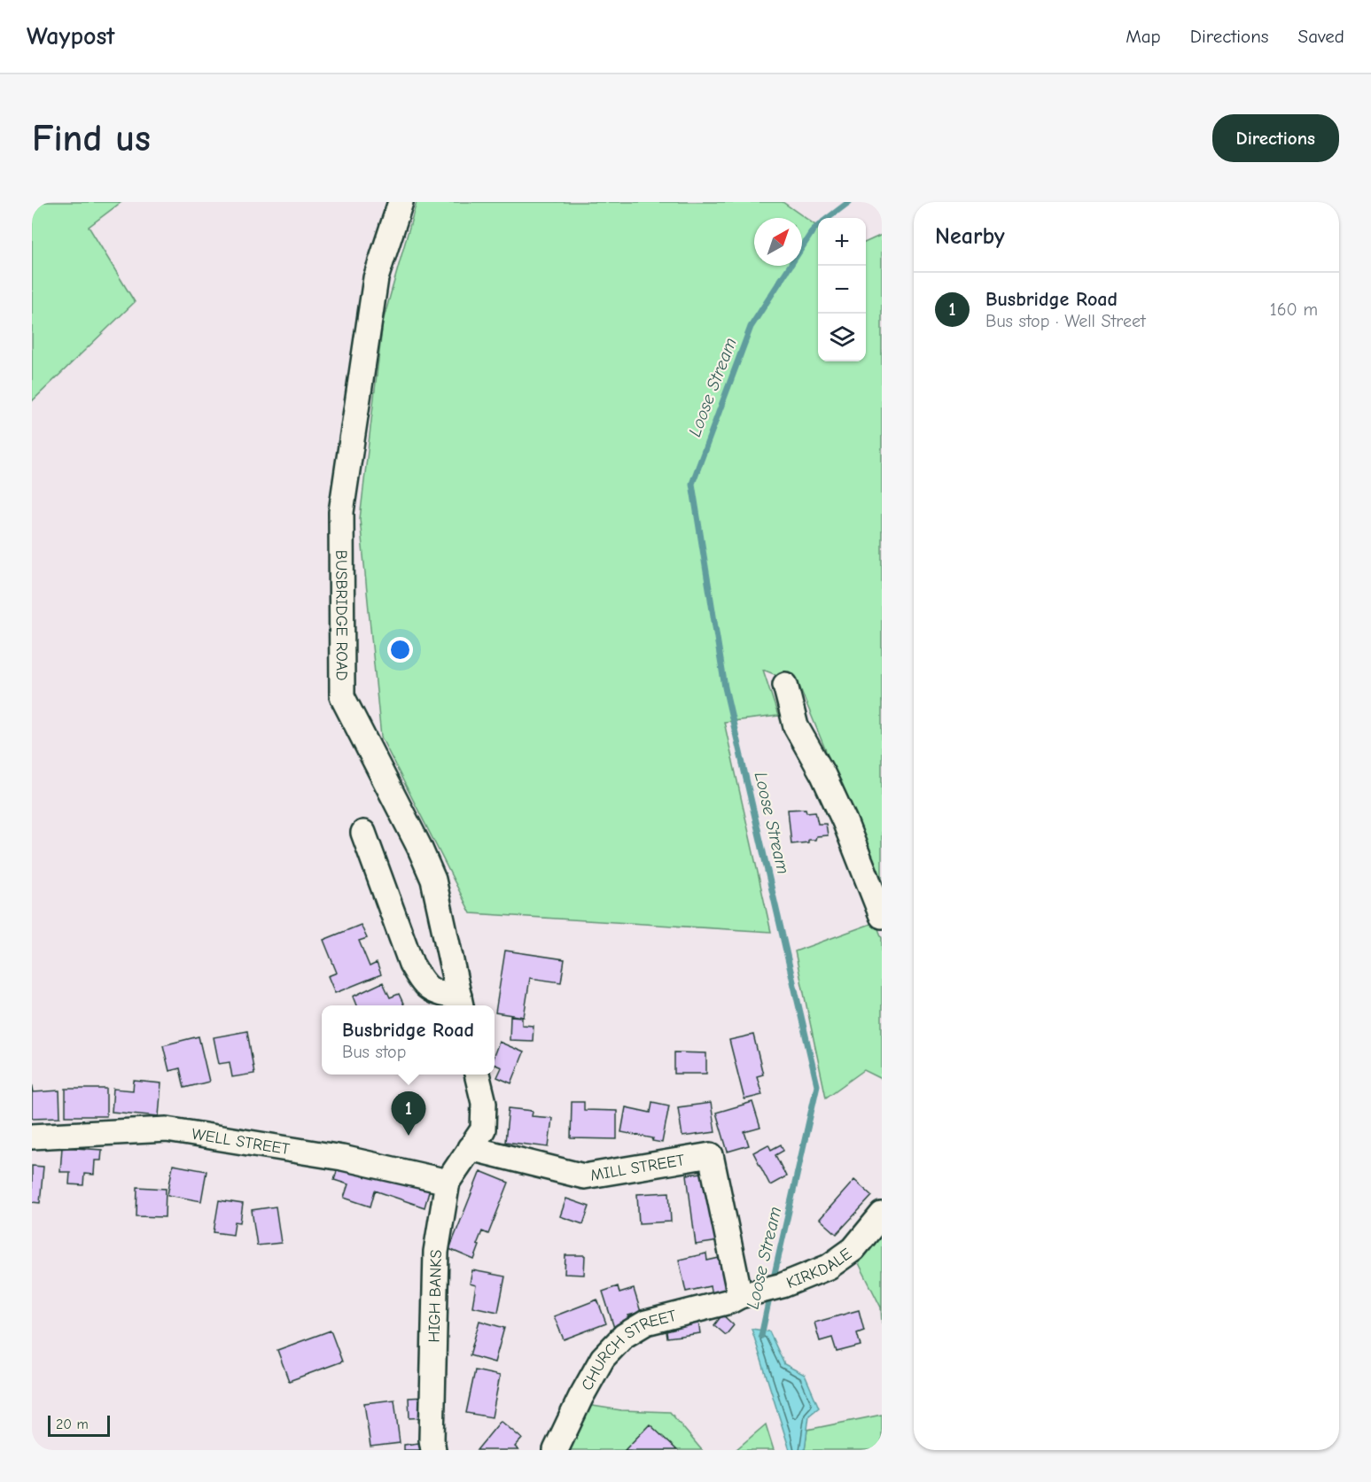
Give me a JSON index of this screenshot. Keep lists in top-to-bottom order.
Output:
{
  "streets": {
    "street": [
      "BUSBRIDGE ROAD",
      "WELL STREET",
      "MILL STREET",
      "KIRKDALE",
      "HIGH BANKS",
      "CHURCH STREET"
    ]
  },
  "crossings": [
    ["WELL STREET", "HIGH BANKS"],
    ["MILL STREET", "KIRKDALE"],
    ["MILL STREET", "HIGH BANKS"],
    ["MILL STREET", "CHURCH STREET"],
    ["KIRKDALE", "CHURCH STREET"]
  ],
  "water": ["Loose Stream"],
  "scale_bar": "20 m",
  "north": "top right",
  "page": {
    "header": "Waypost",
    "nav": ["Map", "Directions", "Saved"],
    "buttons": "Directions",
    "title": "Find us",
    "heading": "Nearby",
    "map_buttons": ["+", "−"],
    "list": [
      {
        "mark": "1",
        "name": "Busbridge Road",
        "note": "Bus stop · Well Street",
        "value": "160 m"
      }
    ],
    "popup": ["Busbridge Road", "Bus stop"],
    "pins": "1",
    "scale": "20 m"
  }
}
